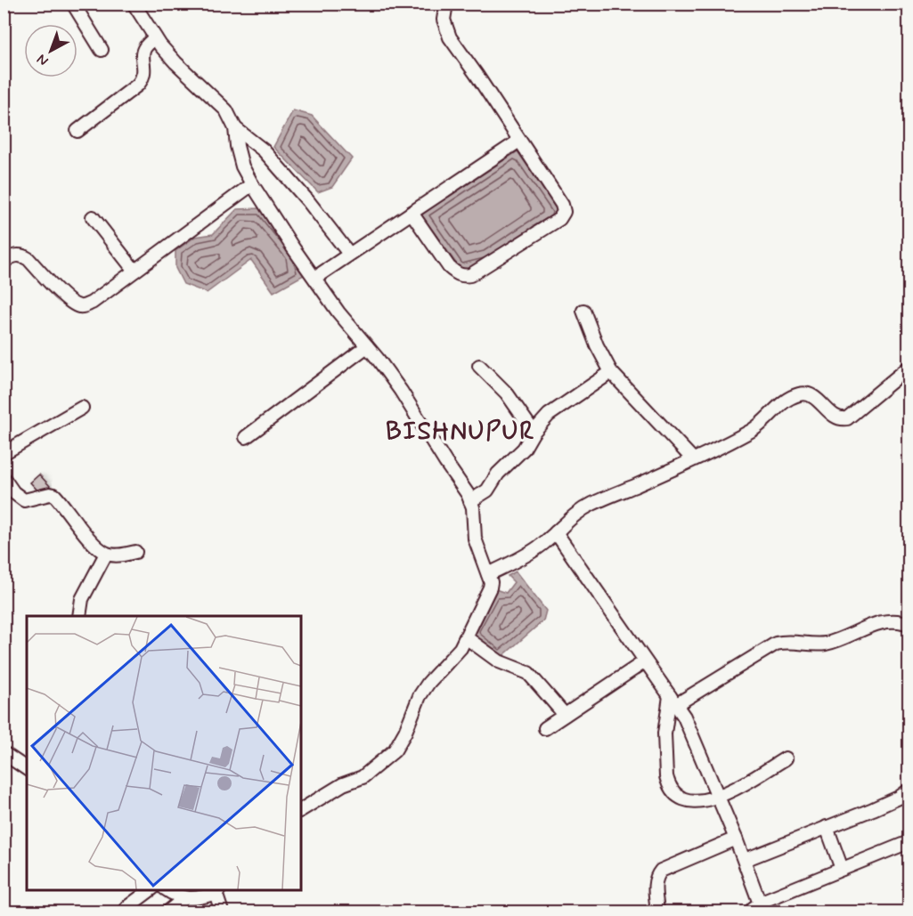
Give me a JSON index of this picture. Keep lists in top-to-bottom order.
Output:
{
  "districts": ["BISHNUPUR"],
  "north": "bottom left"
}
